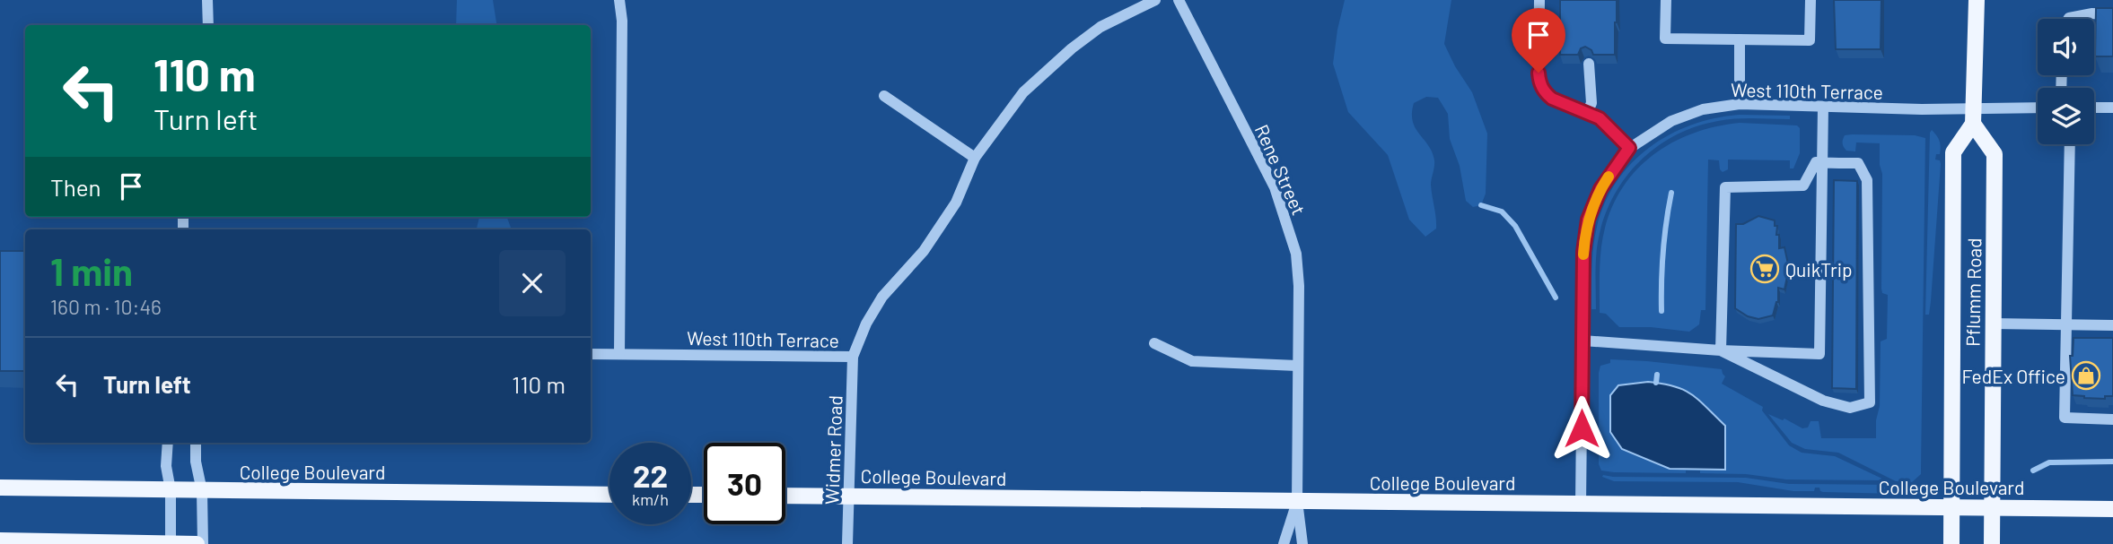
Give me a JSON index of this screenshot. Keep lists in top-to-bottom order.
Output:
{
  "streets": {
    "main road": ["Pflumm Road", "College Boulevard"],
    "street": ["West 110th Terrace", "Rene Street", "Widmer Road"]
  },
  "crossings": [
    ["West 110th Terrace", "Pflumm Road"],
    ["West 110th Terrace", "Widmer Road"],
    ["West 110th Terrace", "College Boulevard"],
    ["Rene Street", "College Boulevard"],
    ["Pflumm Road", "College Boulevard"],
    ["Widmer Road", "College Boulevard"]
  ],
  "places": {
    "supermarket": ["QuikTrip"],
    "shop": ["FedEx Office"]
  },
  "page": {
    "turn": ["110 m", "Turn left"],
    "then": "Then",
    "heading": ["1 min", "160 m · 10:46"],
    "list": [
      {
        "name": "Turn left",
        "value": "110 m"
      }
    ],
    "speed": "22 km/h",
    "limit": "30"
  }
}
